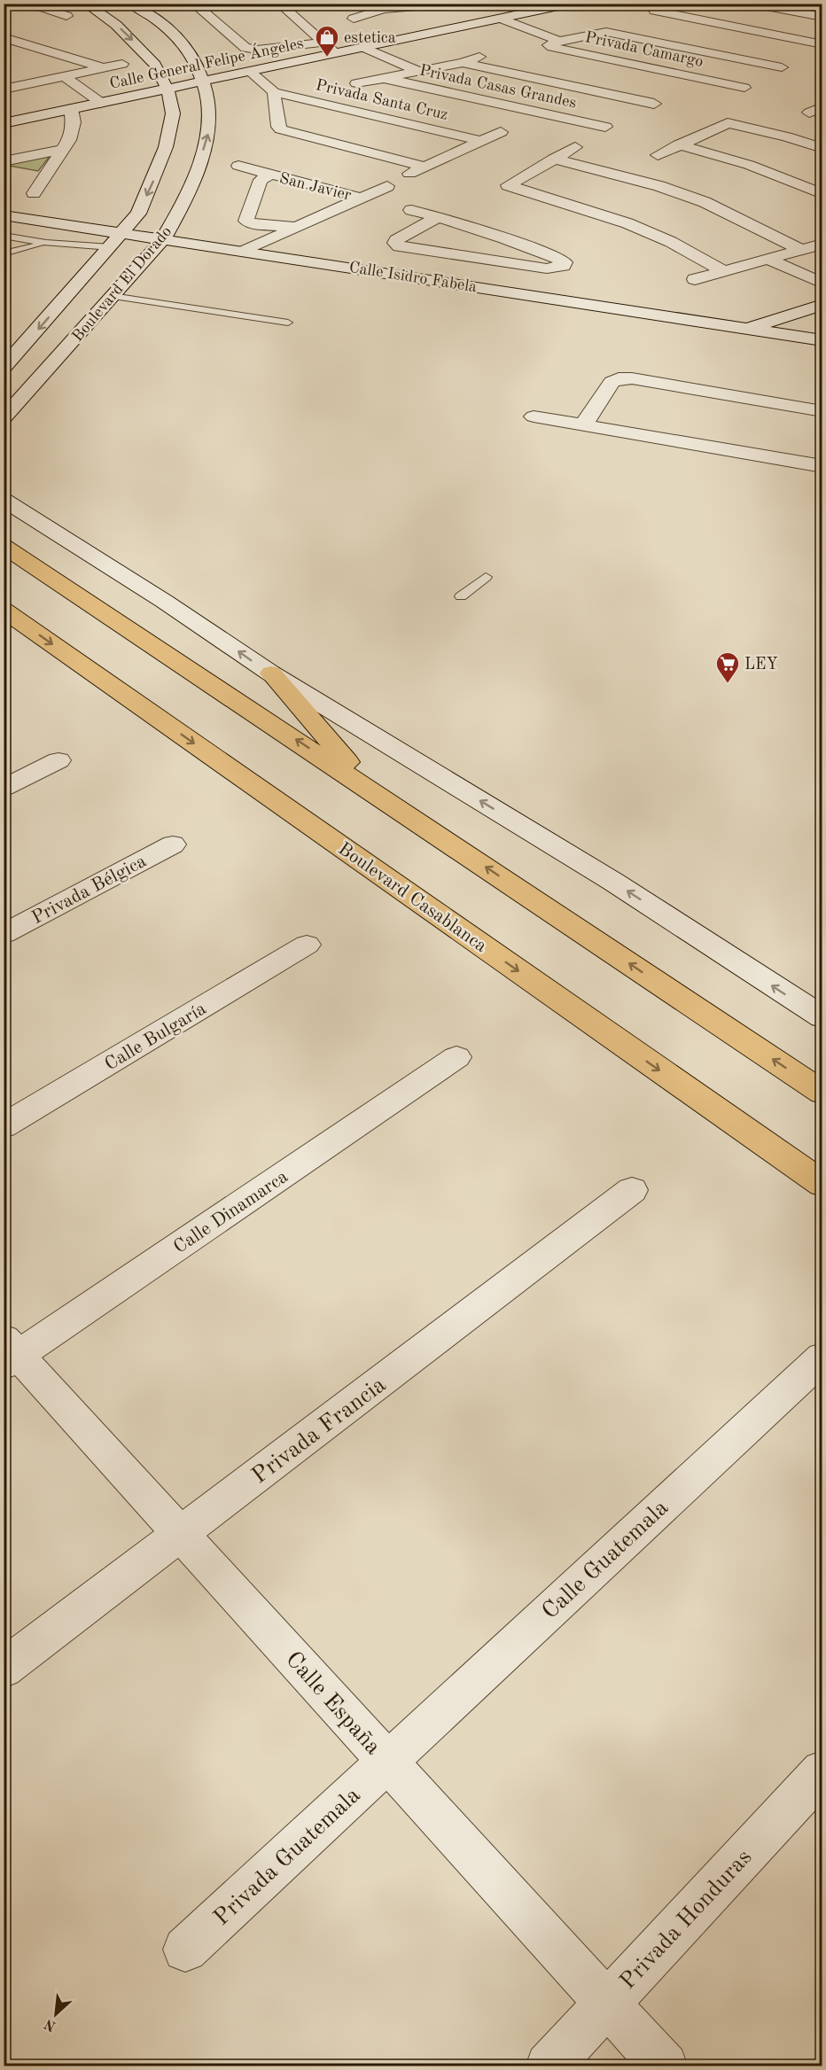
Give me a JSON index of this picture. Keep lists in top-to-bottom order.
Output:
{
  "streets": {
    "main road": ["Boulevard Casablanca"],
    "street": [
      "Privada Camargo",
      "Calle General Felipe Ángeles",
      "Privada Casas Grandes",
      "Privada Santa Cruz",
      "San Javier",
      "Calle Isidro Fabela",
      "Boulevard El Dorado",
      "Privada Bélgica",
      "Calle Bulgaría",
      "Calle Dinamarca",
      "Privada Francia",
      "Calle Guatemala",
      "Calle España",
      "Privada Guatemala",
      "Privada Honduras"
    ]
  },
  "crossings": [
    ["Privada Camargo", "Calle General Felipe Ángeles"],
    ["Calle General Felipe Ángeles", "Privada Casas Grandes"],
    ["Calle General Felipe Ángeles", "Privada Santa Cruz"],
    ["Calle General Felipe Ángeles", "Boulevard El Dorado"],
    ["San Javier", "Calle Isidro Fabela"],
    ["Calle Isidro Fabela", "Boulevard El Dorado"],
    ["Calle Dinamarca", "Calle España"],
    ["Privada Francia", "Calle España"],
    ["Calle Guatemala", "Calle España"],
    ["Calle Guatemala", "Privada Guatemala"],
    ["Calle España", "Privada Guatemala"],
    ["Calle España", "Privada Honduras"]
  ],
  "places": {
    "shop": ["estetica"],
    "supermarket": ["LEY"]
  },
  "north": "bottom left"
}
